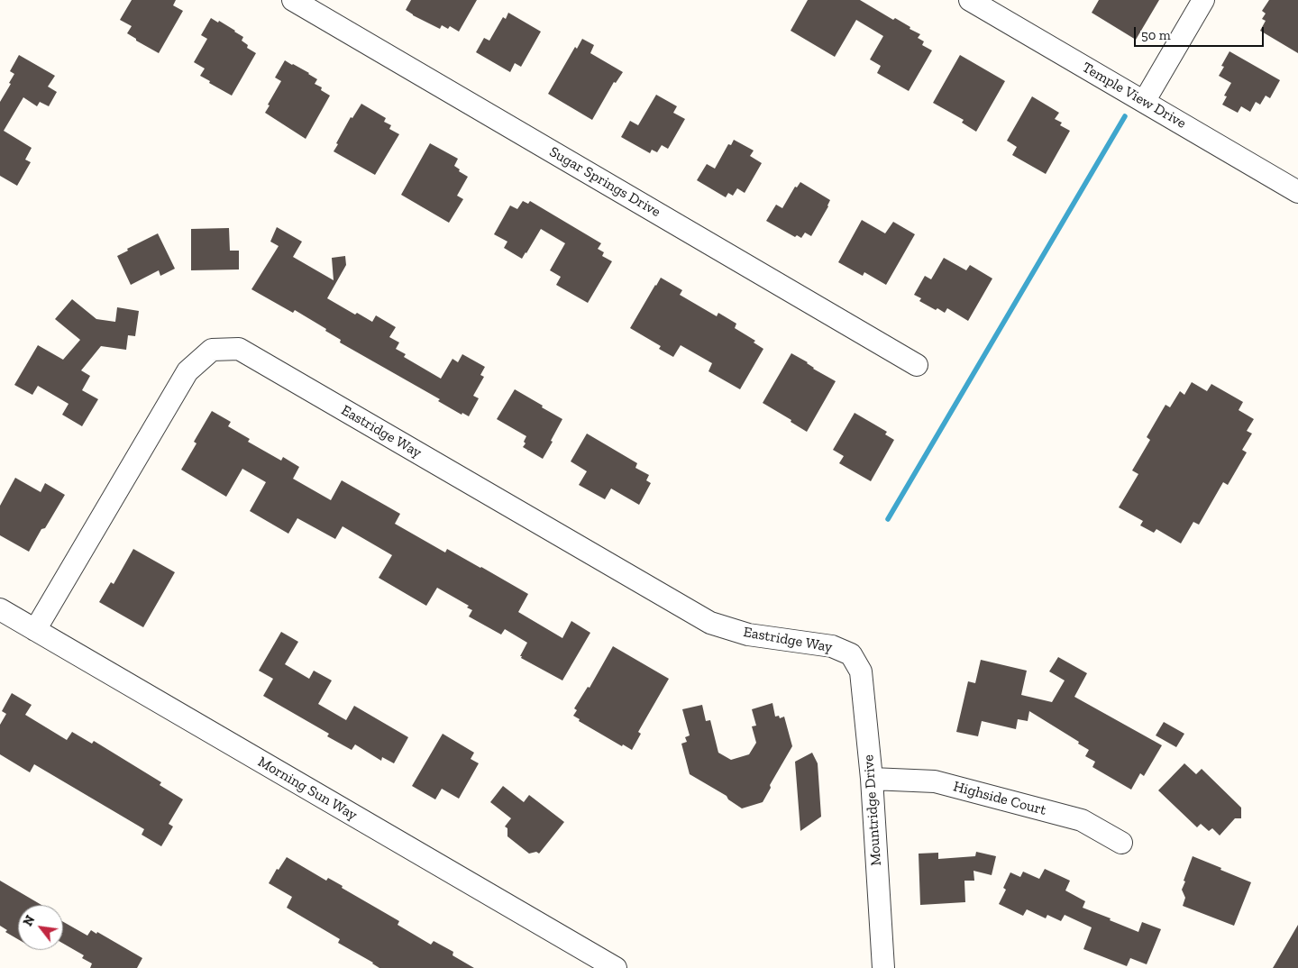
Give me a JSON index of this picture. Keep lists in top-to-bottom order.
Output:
{
  "streets": {
    "street": [
      "Temple View Drive",
      "Sugar Springs Drive",
      "Eastridge Way",
      "Morning Sun Way",
      "Highside Court",
      "Mountridge Drive"
    ]
  },
  "crossings": [
    ["Eastridge Way", "Morning Sun Way"],
    ["Eastridge Way", "Mountridge Drive"],
    ["Highside Court", "Mountridge Drive"]
  ],
  "scale_bar": "50 m",
  "north": "top left"
}
